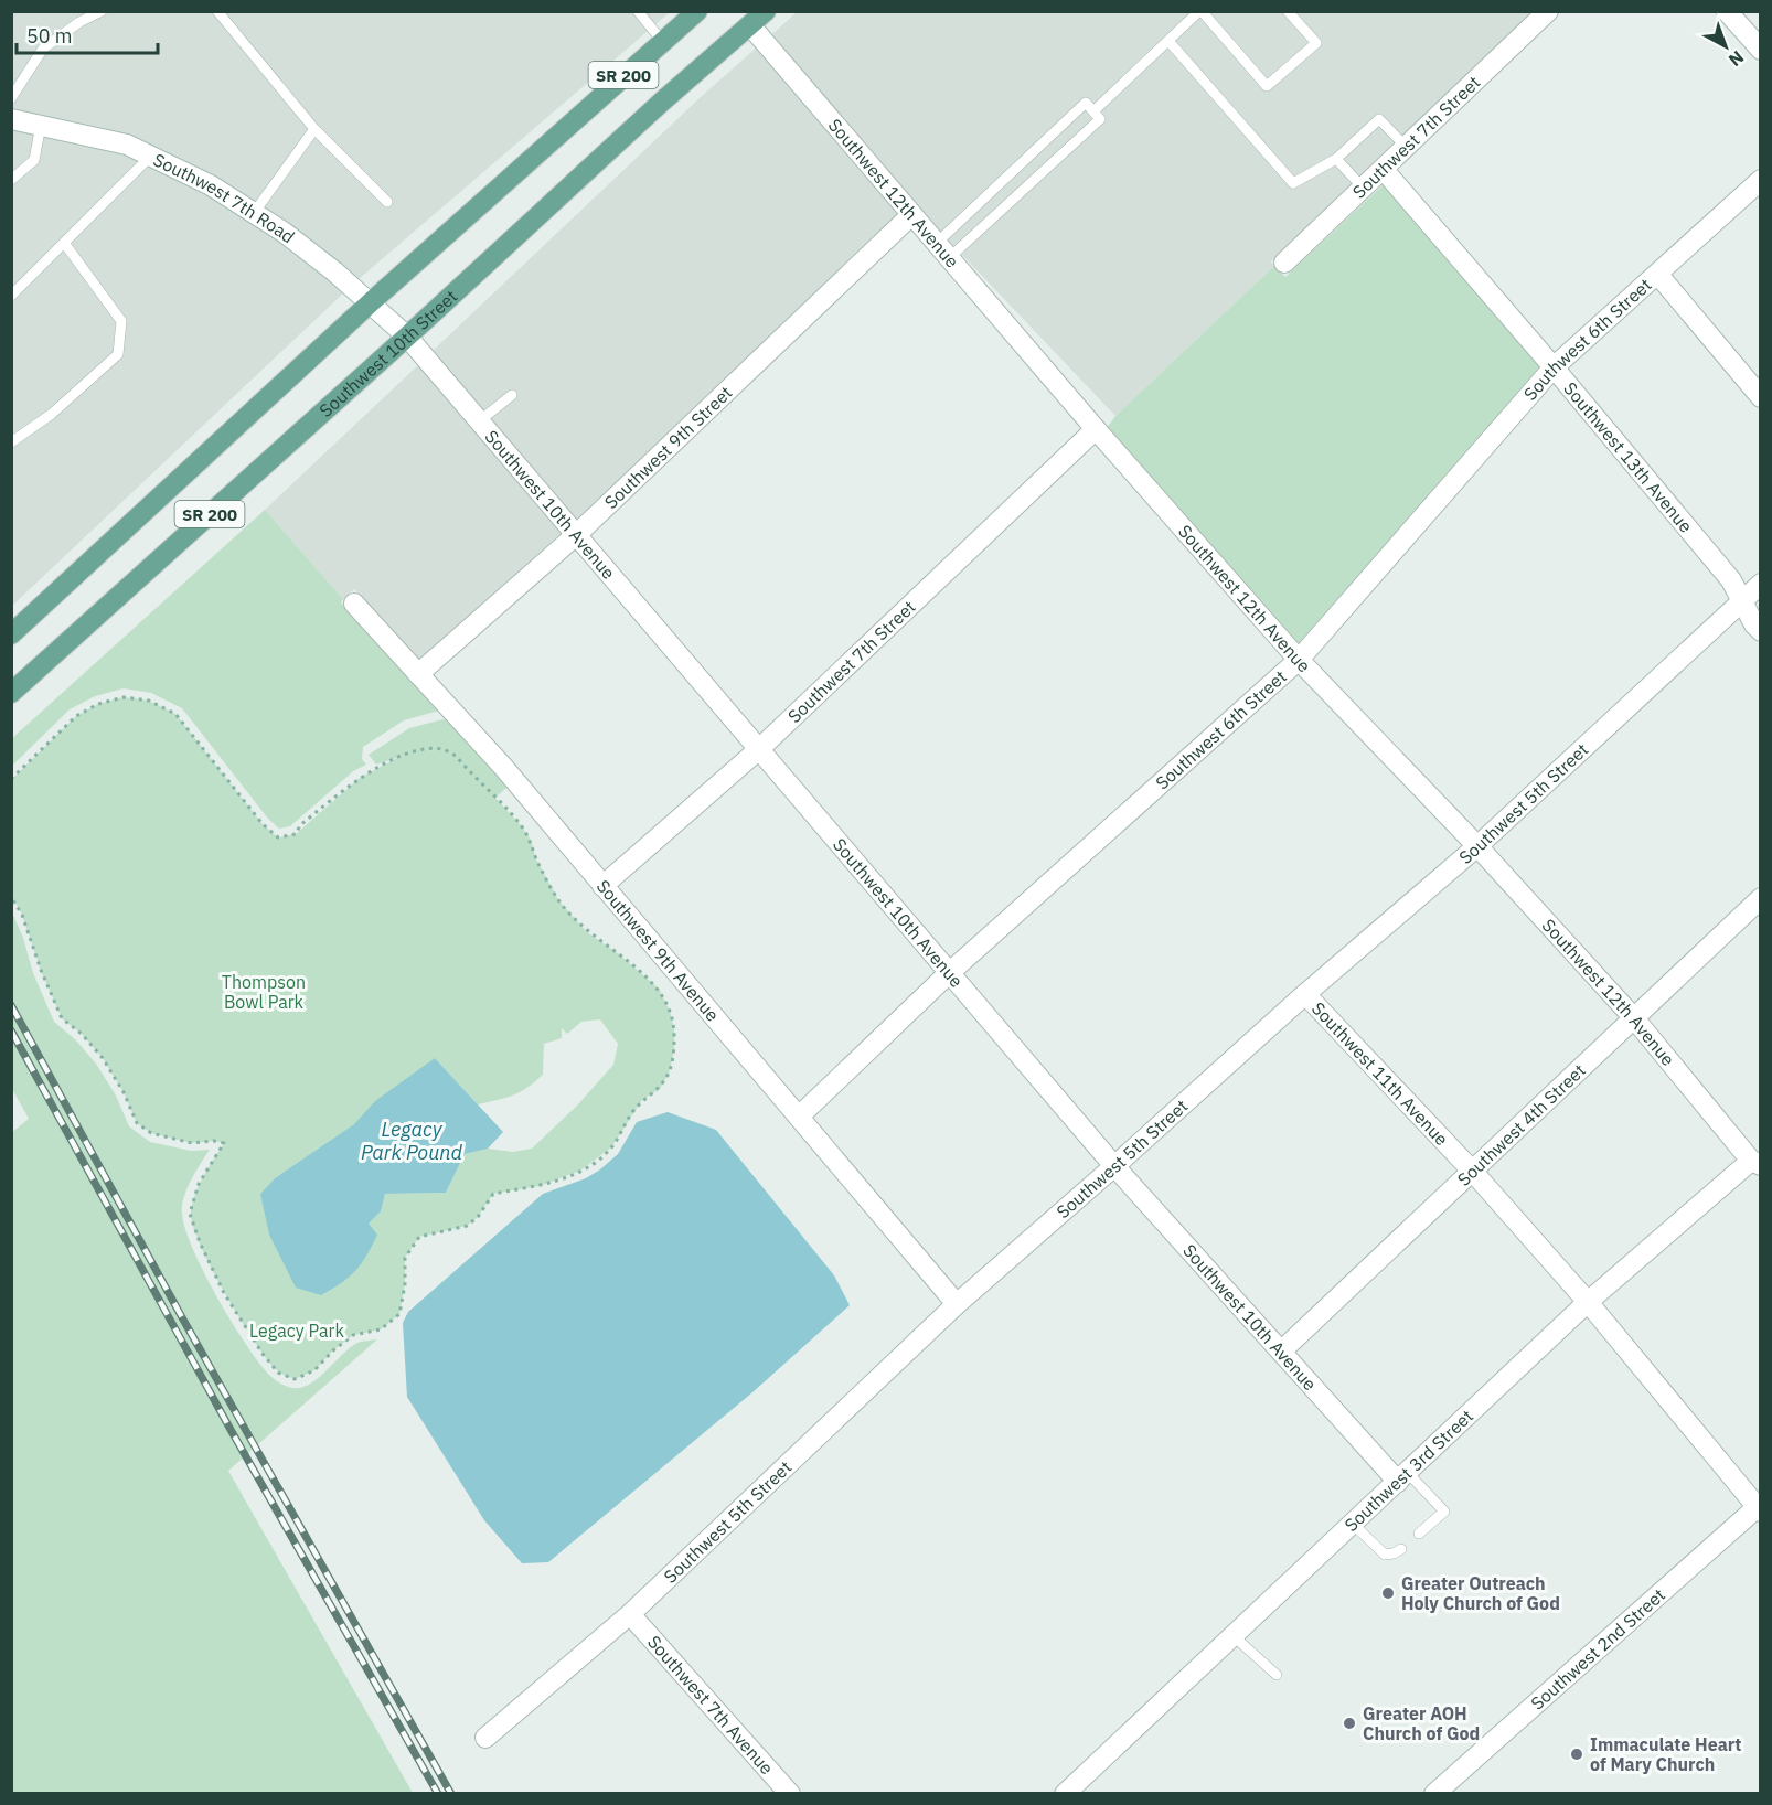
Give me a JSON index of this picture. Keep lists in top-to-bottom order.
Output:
{
  "streets": {
    "main road": ["SR 200", "Southwest 10th Street"],
    "street": [
      "Southwest 7th Street",
      "Southwest 12th Avenue",
      "Southwest 7th Road",
      "Southwest 6th Street",
      "Southwest 9th Street",
      "Southwest 13th Avenue",
      "Southwest 10th Avenue",
      "Southwest 5th Street",
      "Southwest 9th Avenue",
      "Southwest 11th Avenue",
      "Southwest 4th Street",
      "Southwest 3rd Street",
      "Southwest 2nd Street",
      "Southwest 7th Avenue"
    ]
  },
  "crossings": [
    ["SR 200", "Southwest 7th Road"],
    ["Southwest 7th Street", "Southwest 12th Avenue"],
    ["Southwest 7th Street", "Southwest 13th Avenue"],
    ["Southwest 7th Street", "Southwest 10th Avenue"],
    ["Southwest 7th Street", "Southwest 9th Avenue"],
    ["Southwest 12th Avenue", "Southwest 6th Street"],
    ["Southwest 12th Avenue", "Southwest 10th Street"],
    ["Southwest 12th Avenue", "Southwest 9th Street"],
    ["Southwest 12th Avenue", "Southwest 5th Street"],
    ["Southwest 12th Avenue", "Southwest 4th Street"],
    ["Southwest 12th Avenue", "Southwest 3rd Street"],
    ["Southwest 7th Road", "Southwest 10th Street"],
    ["Southwest 7th Road", "Southwest 10th Avenue"],
    ["Southwest 6th Street", "Southwest 13th Avenue"],
    ["Southwest 6th Street", "Southwest 10th Avenue"],
    ["Southwest 6th Street", "Southwest 9th Avenue"],
    ["Southwest 10th Street", "Southwest 10th Avenue"],
    ["Southwest 9th Street", "Southwest 10th Avenue"],
    ["Southwest 9th Street", "Southwest 9th Avenue"],
    ["Southwest 13th Avenue", "Southwest 5th Street"],
    ["Southwest 10th Avenue", "Southwest 5th Street"],
    ["Southwest 10th Avenue", "Southwest 4th Street"],
    ["Southwest 10th Avenue", "Southwest 3rd Street"],
    ["Southwest 5th Street", "Southwest 9th Avenue"],
    ["Southwest 5th Street", "Southwest 11th Avenue"],
    ["Southwest 5th Street", "Southwest 7th Avenue"],
    ["Southwest 11th Avenue", "Southwest 4th Street"],
    ["Southwest 11th Avenue", "Southwest 3rd Street"],
    ["Southwest 11th Avenue", "Southwest 2nd Street"]
  ],
  "water": ["Legacy Park Pound"],
  "parks": ["Thompson Bowl Park", "Legacy Park"],
  "places": ["Greater Outreach Holy Church of God", "Greater AOH Church of God", "Immaculate Heart of Mary Church"],
  "scale_bar": "50 m",
  "north": "bottom right"
}
